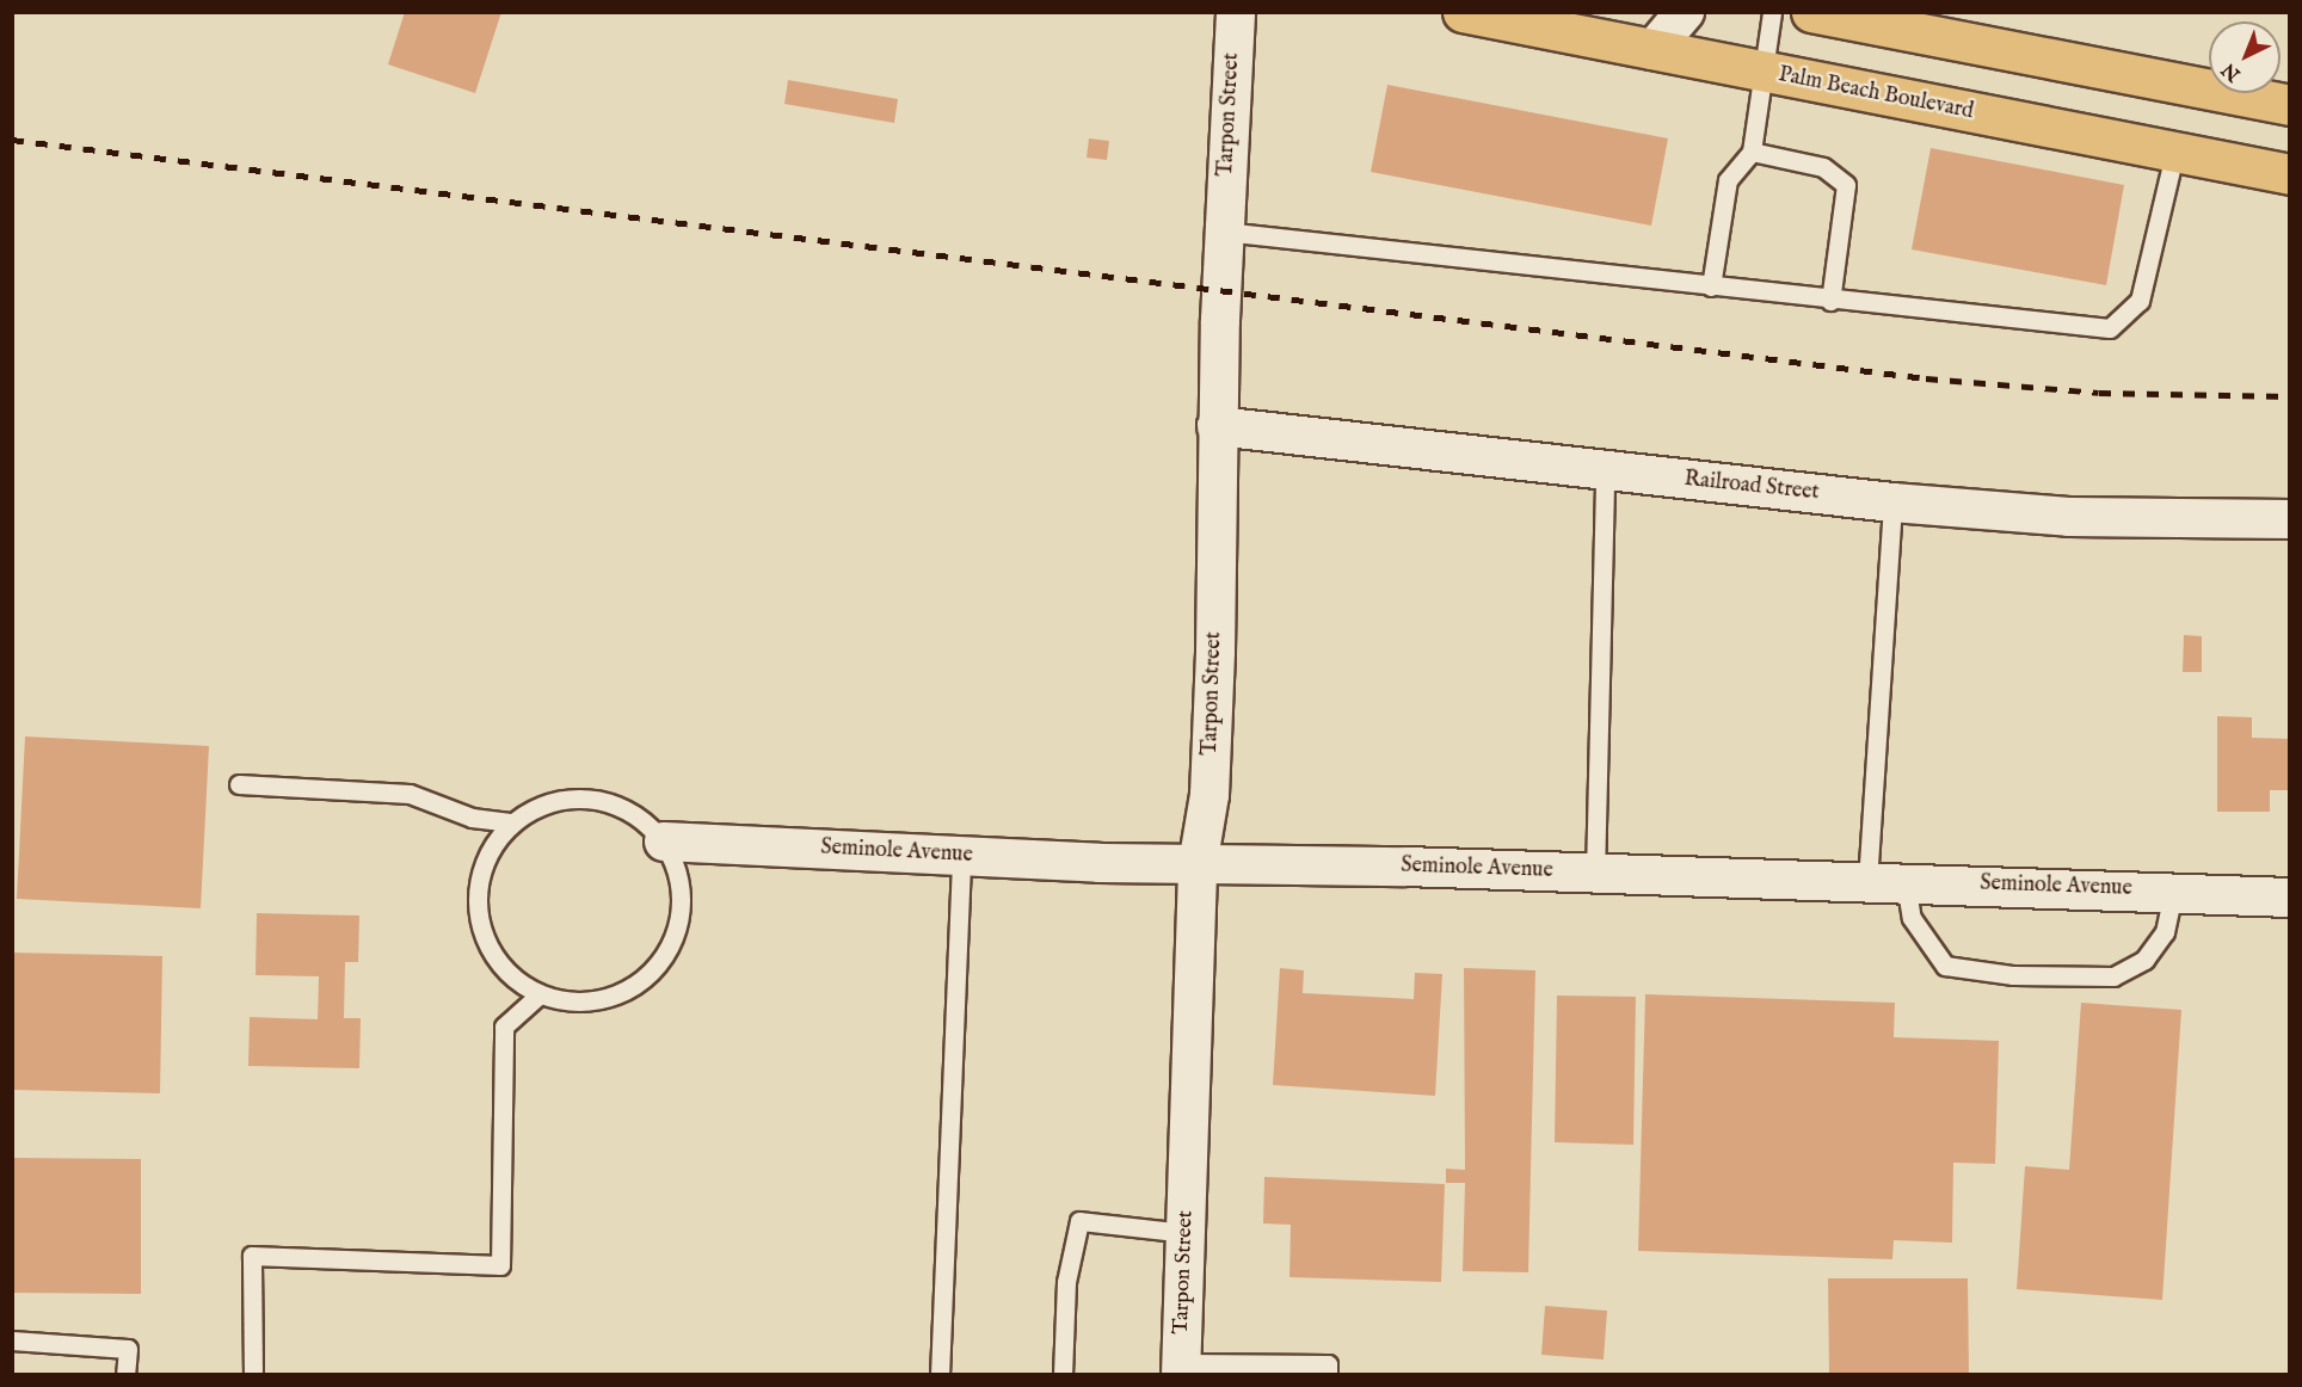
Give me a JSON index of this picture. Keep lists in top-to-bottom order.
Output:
{
  "streets": {
    "main road": ["Palm Beach Boulevard"],
    "street": ["Tarpon Street", "Railroad Street", "Seminole Avenue"]
  },
  "crossings": [
    ["Tarpon Street", "Railroad Street"],
    ["Tarpon Street", "Seminole Avenue"]
  ],
  "north": "bottom left"
}
